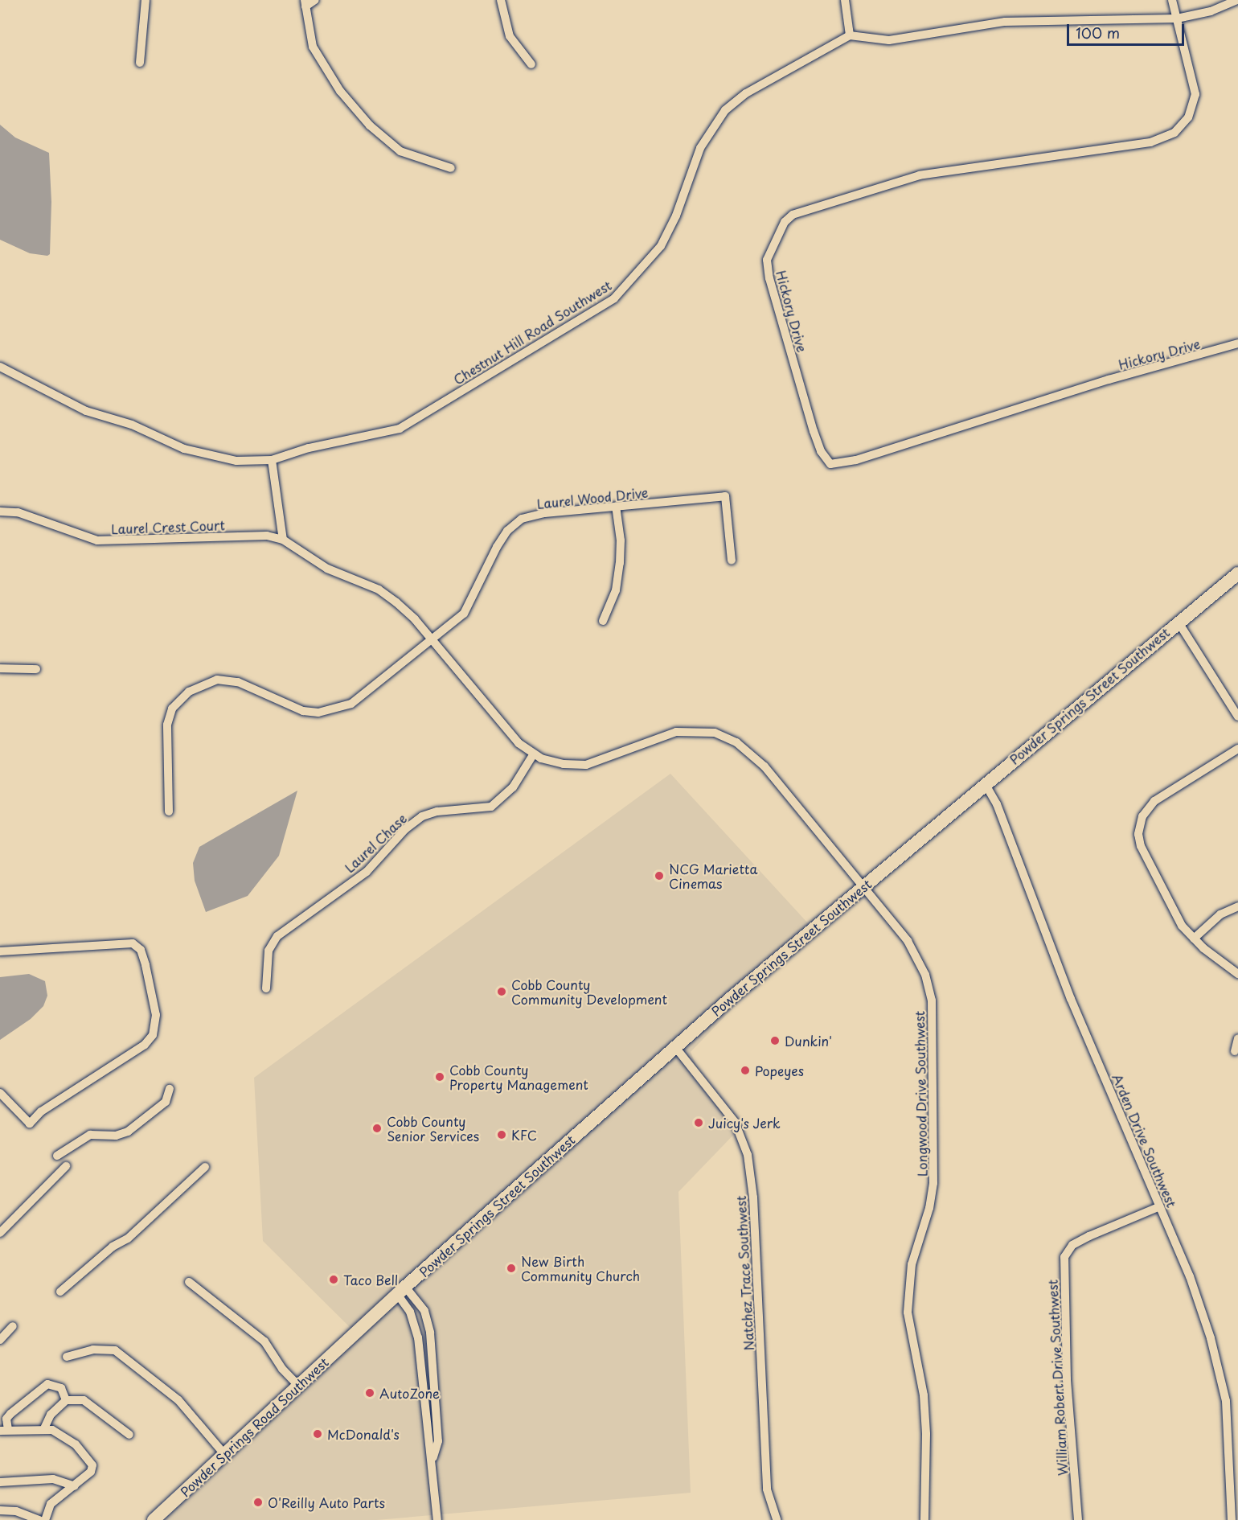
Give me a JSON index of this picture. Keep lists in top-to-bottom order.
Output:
{
  "streets": {
    "main road": ["Powder Springs Street Southwest", "Powder Springs Road Southwest"],
    "street": [
      "Hickory Drive",
      "Chestnut Hill Road Southwest",
      "Laurel Wood Drive",
      "Laurel Crest Court",
      "Laurel Chase",
      "Longwood Drive Southwest",
      "Arden Drive Southwest",
      "Natchez Trace Southwest",
      "William Robert Drive Southwest"
    ]
  },
  "crossings": [
    ["Laurel Wood Drive", "Longwood Drive Southwest"],
    ["Laurel Crest Court", "Longwood Drive Southwest"],
    ["Powder Springs Street Southwest", "Longwood Drive Southwest"],
    ["Powder Springs Street Southwest", "Arden Drive Southwest"],
    ["Powder Springs Street Southwest", "Natchez Trace Southwest"],
    ["Powder Springs Street Southwest", "Powder Springs Road Southwest"],
    ["Laurel Chase", "Longwood Drive Southwest"],
    ["Arden Drive Southwest", "William Robert Drive Southwest"]
  ],
  "places": [
    "NCG Marietta Cinemas",
    "Cobb County Community Development",
    "Dunkin'",
    "Popeyes",
    "Cobb County Property Management",
    "Juicy's Jerk",
    "Cobb County Senior Services",
    "KFC",
    "New Birth Community Church",
    "Taco Bell",
    "AutoZone",
    "McDonald's",
    "O'Reilly Auto Parts"
  ],
  "scale_bar": "100 m"
}
